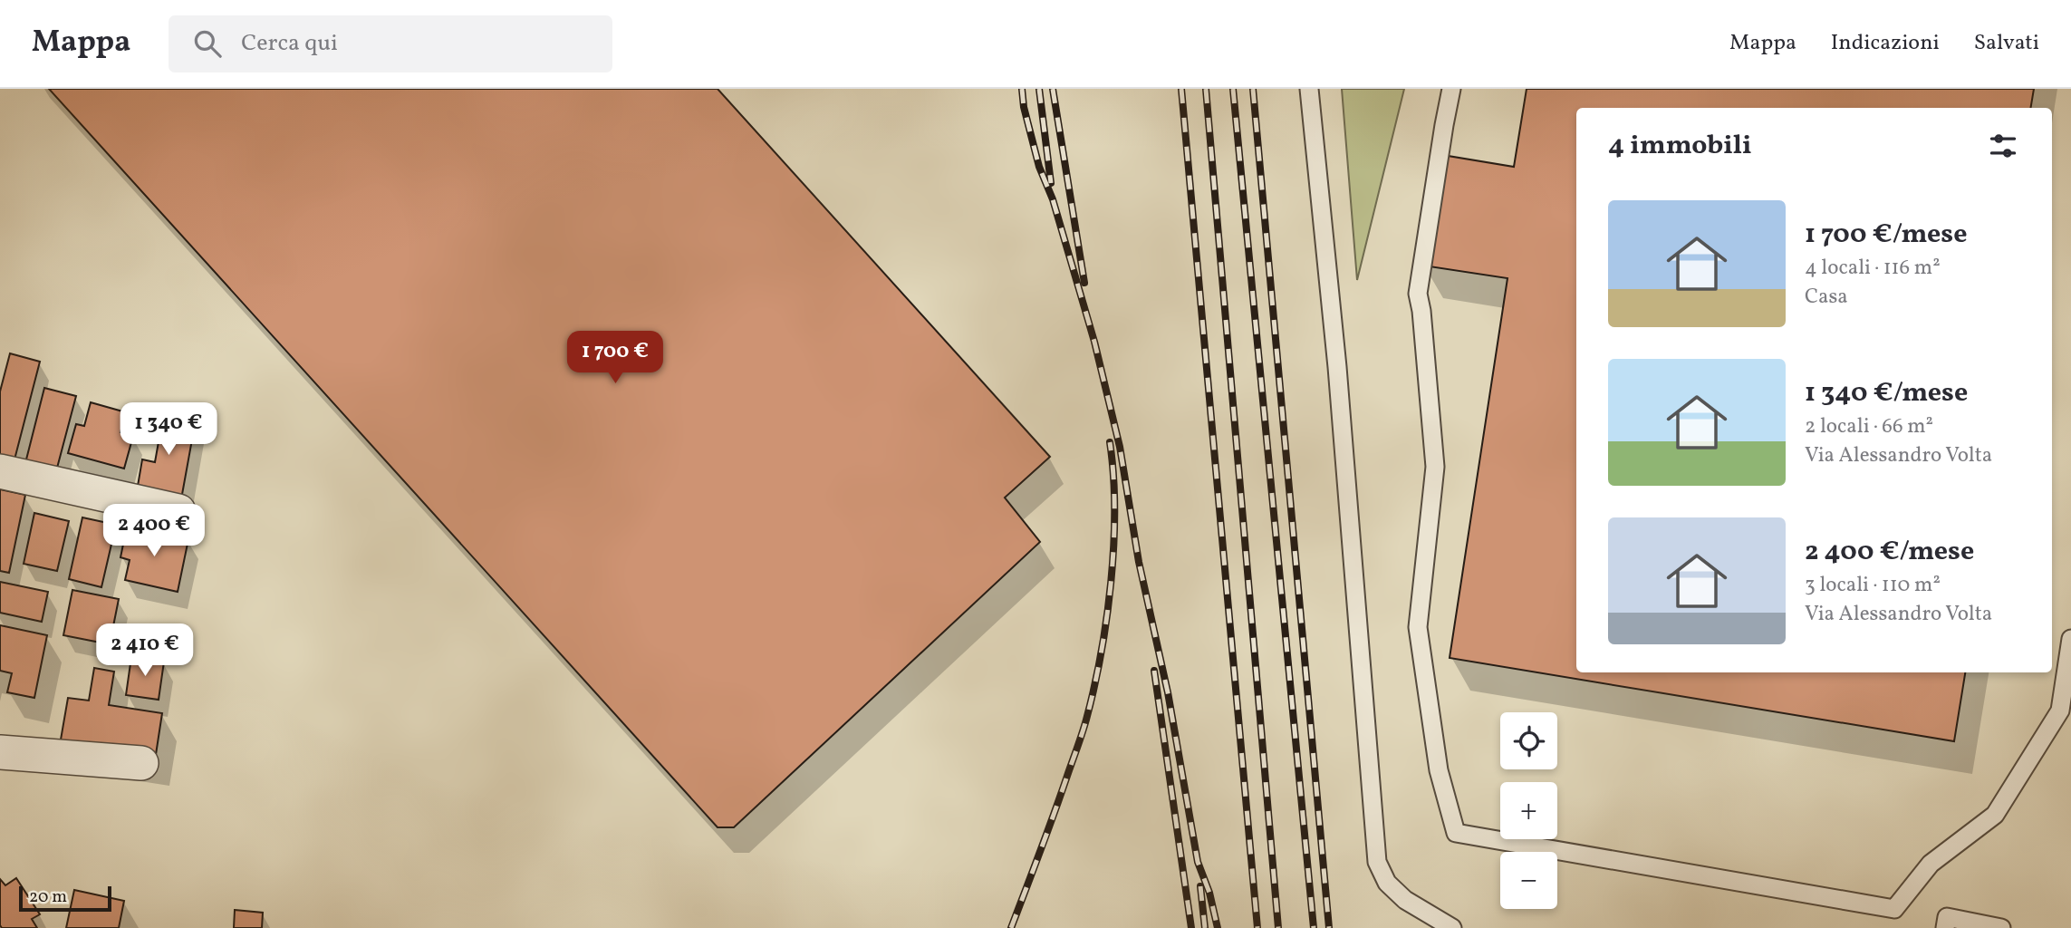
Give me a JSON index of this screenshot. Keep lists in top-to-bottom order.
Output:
{
  "scale_bar": "20 m",
  "page": {
    "header": "Mappa",
    "search": "Cerca qui",
    "nav": ["Mappa", "Indicazioni", "Salvati"],
    "heading": "4 immobili",
    "list": [
      {
        "name": "1 700 €/mese",
        "note": "4 locali · 116 m² · Casa"
      },
      {
        "name": "1 340 €/mese",
        "note": "2 locali · 66 m² · Via Alessandro Volta"
      },
      {
        "name": "2 400 €/mese",
        "note": "3 locali · 110 m² · Via Alessandro Volta"
      }
    ],
    "price": [
      "1 700 €",
      "1 340 €",
      "2 400 €",
      "2 410 €"
    ],
    "map_buttons": ["+", "−"],
    "scale": "20 m"
  }
}
